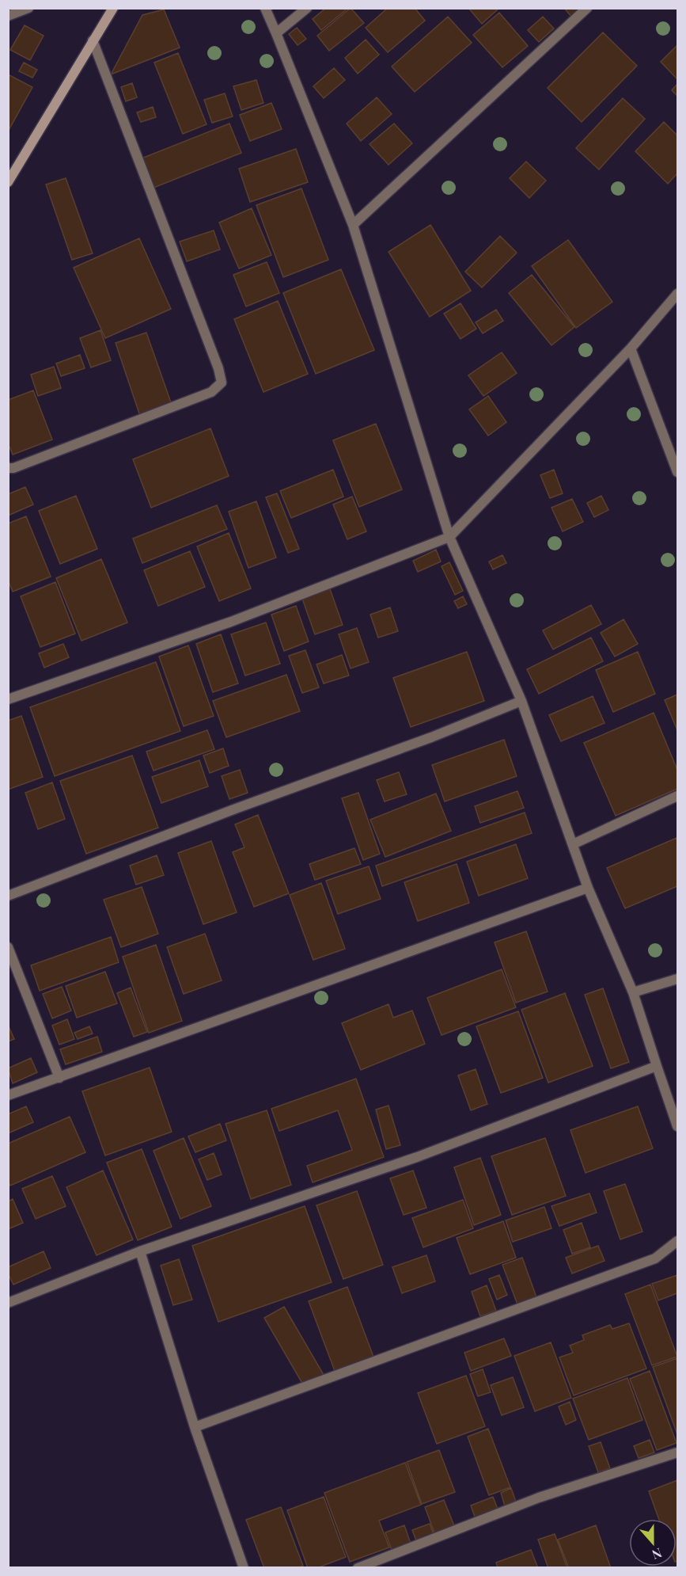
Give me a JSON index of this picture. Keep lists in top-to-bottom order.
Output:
{
  "north": "bottom"
}
